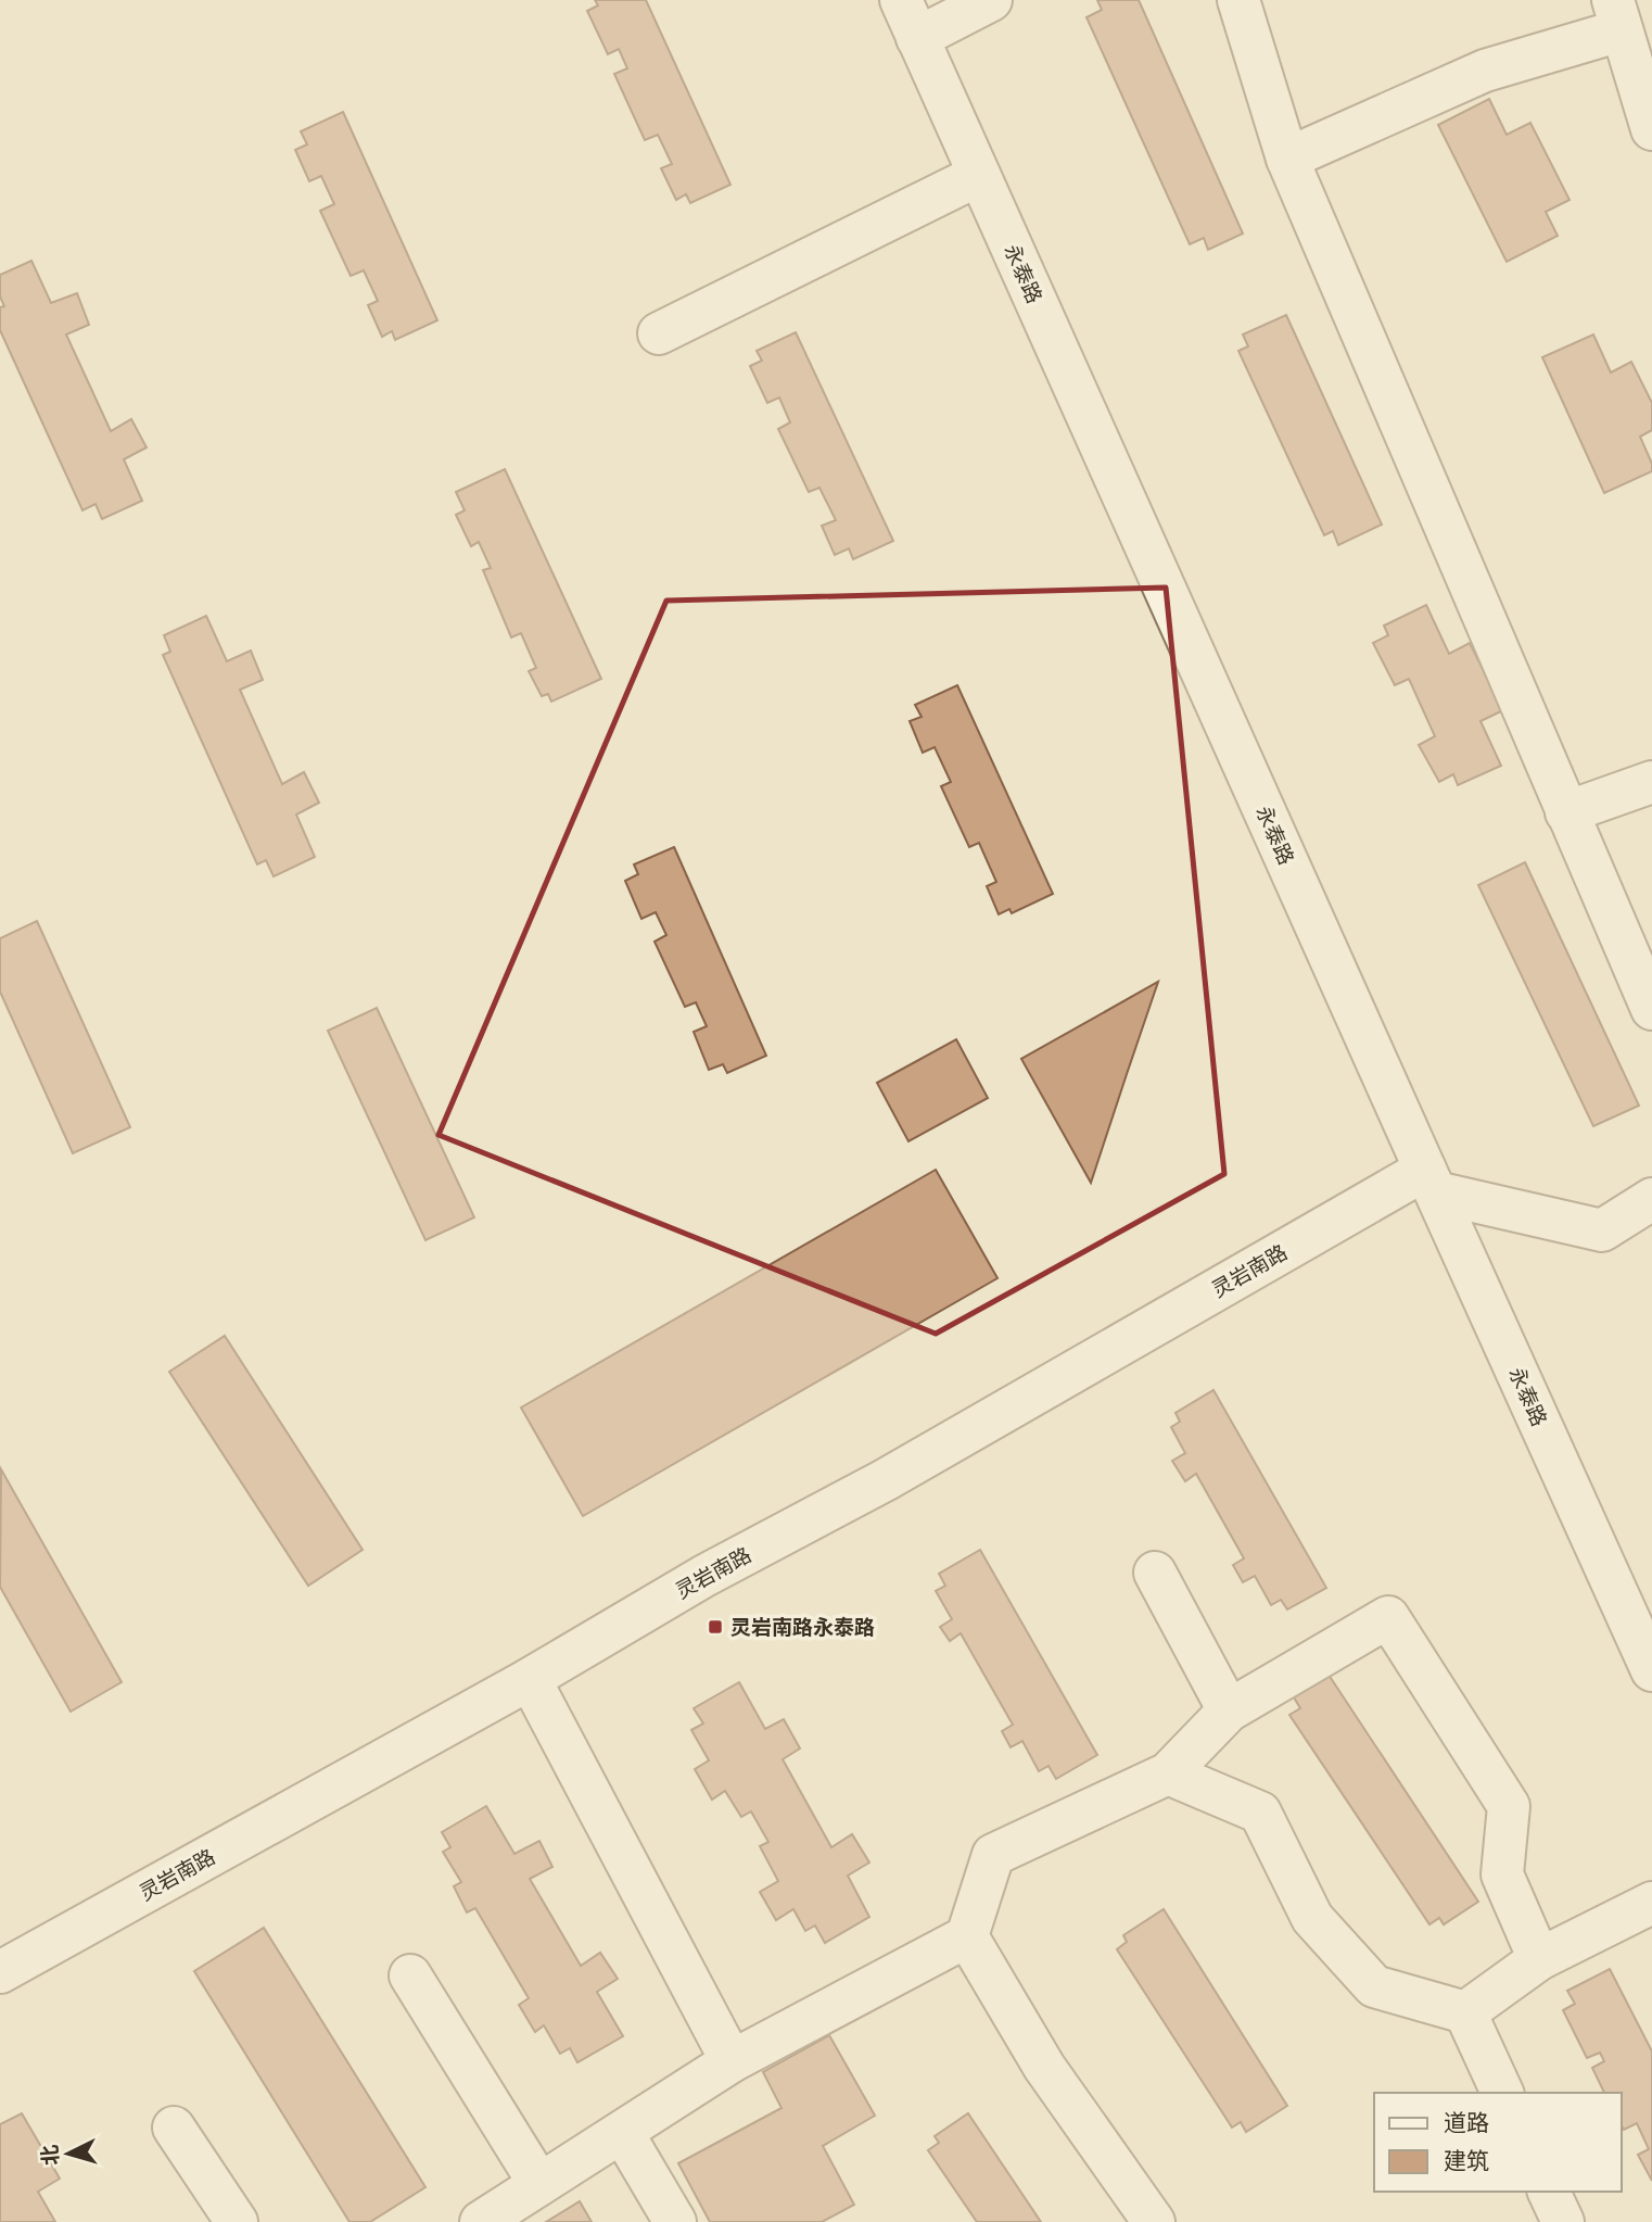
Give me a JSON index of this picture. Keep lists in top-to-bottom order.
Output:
{
  "streets": {
    "street": ["永泰路", "灵岩南路"]
  },
  "crossings": [
    ["永泰路", "灵岩南路"]
  ],
  "places": {
    "transit": ["灵岩南路永泰路"]
  },
  "legend": ["道路", "建筑"],
  "north": "left"
}
